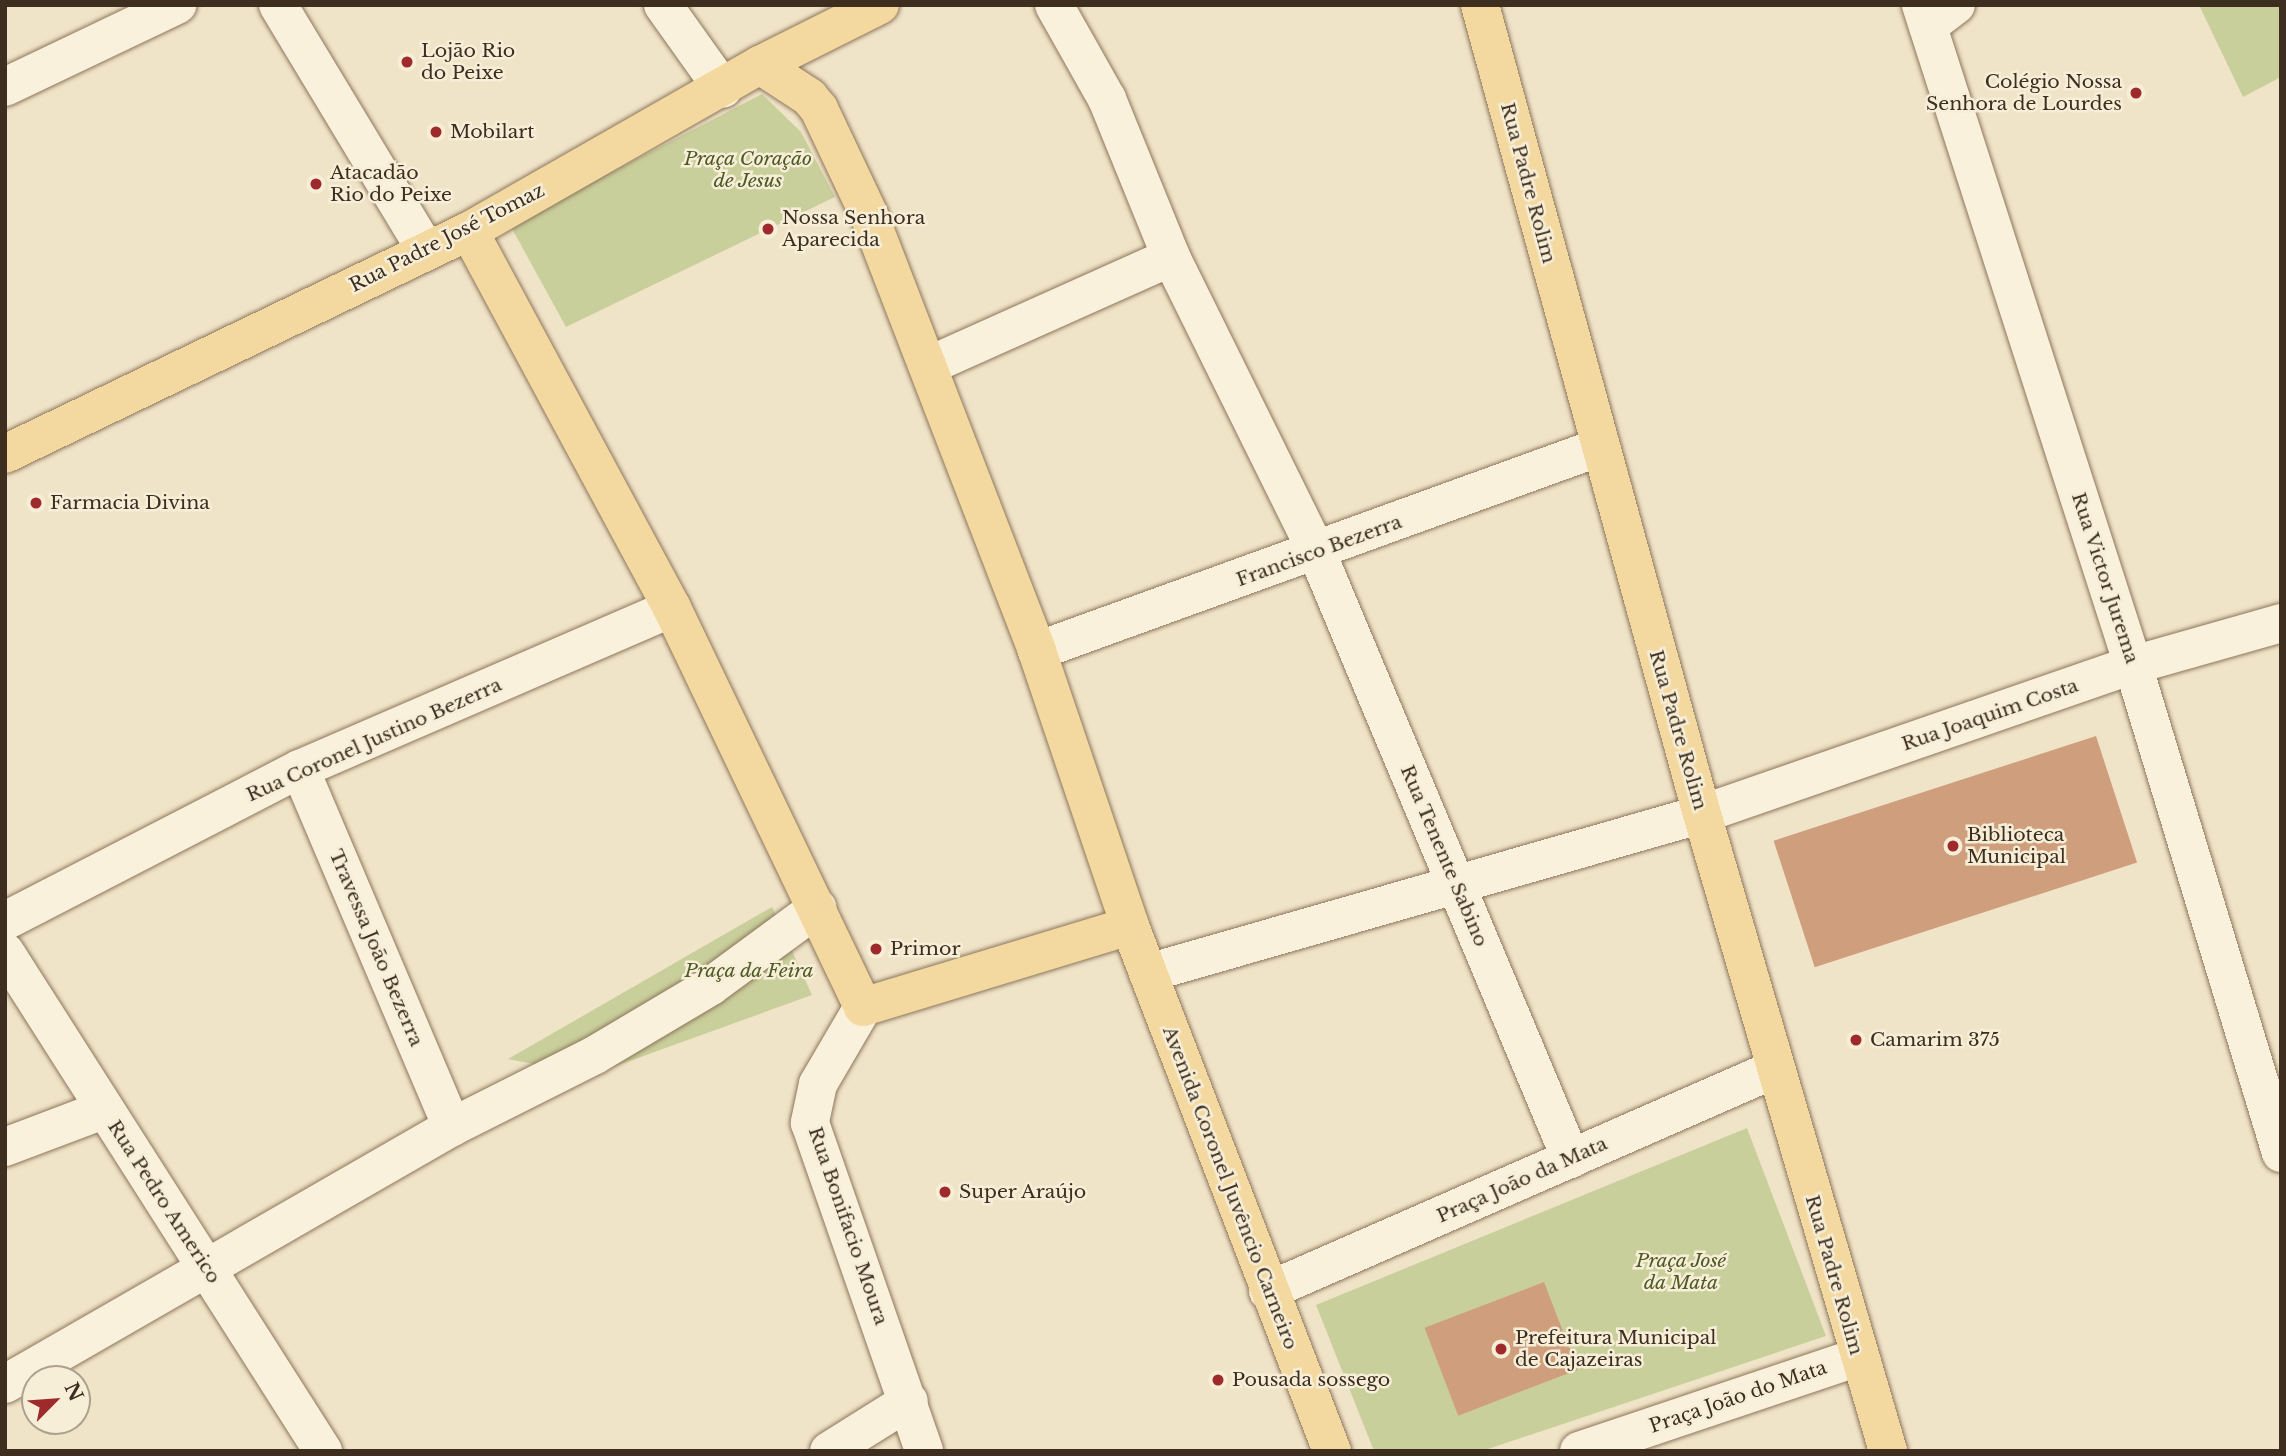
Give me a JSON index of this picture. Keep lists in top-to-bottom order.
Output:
{
  "streets": {
    "main road": ["Rua Padre Rolim", "Rua Padre José Tomaz", "Avenida Coronel Juvêncio Carneiro"],
    "street": [
      "Francisco Bezerra",
      "Rua Victor Jurema",
      "Rua Joaquim Costa",
      "Rua Coronel Justino Bezerra",
      "Rua Tenente Sabino",
      "Travessa João Bezerra",
      "Praça João da Mata",
      "Rua Pedro Americo",
      "Rua Bonifacio Moura",
      "Praça João do Mata"
    ]
  },
  "crossings": [
    ["Rua Padre Rolim", "Francisco Bezerra"],
    ["Rua Padre Rolim", "Rua Joaquim Costa"],
    ["Rua Padre Rolim", "Praça João da Mata"],
    ["Rua Padre Rolim", "Praça João do Mata"],
    ["Rua Padre José Tomaz", "Avenida Coronel Juvêncio Carneiro"],
    ["Francisco Bezerra", "Rua Tenente Sabino"],
    ["Francisco Bezerra", "Avenida Coronel Juvêncio Carneiro"],
    ["Rua Victor Jurema", "Rua Joaquim Costa"],
    ["Rua Joaquim Costa", "Rua Tenente Sabino"],
    ["Rua Joaquim Costa", "Avenida Coronel Juvêncio Carneiro"],
    ["Rua Coronel Justino Bezerra", "Travessa João Bezerra"],
    ["Rua Tenente Sabino", "Praça João da Mata"],
    ["Praça João da Mata", "Avenida Coronel Juvêncio Carneiro"]
  ],
  "parks": ["Praça Coração de Jesus", "Praça da Feira", "Praça José da Mata"],
  "places": [
    "Lojão Rio do Peixe",
    "Colégio Nossa Senhora de Lourdes",
    "Mobilart",
    "Atacadão Rio do Peixe",
    "Nossa Senhora Aparecida",
    "Farmacia Divina",
    "Biblioteca Municipal",
    "Primor",
    "Camarim 375",
    "Super Araújo",
    "Prefeitura Municipal de Cajazeiras",
    "Pousada sossego"
  ],
  "north": "top right"
}
